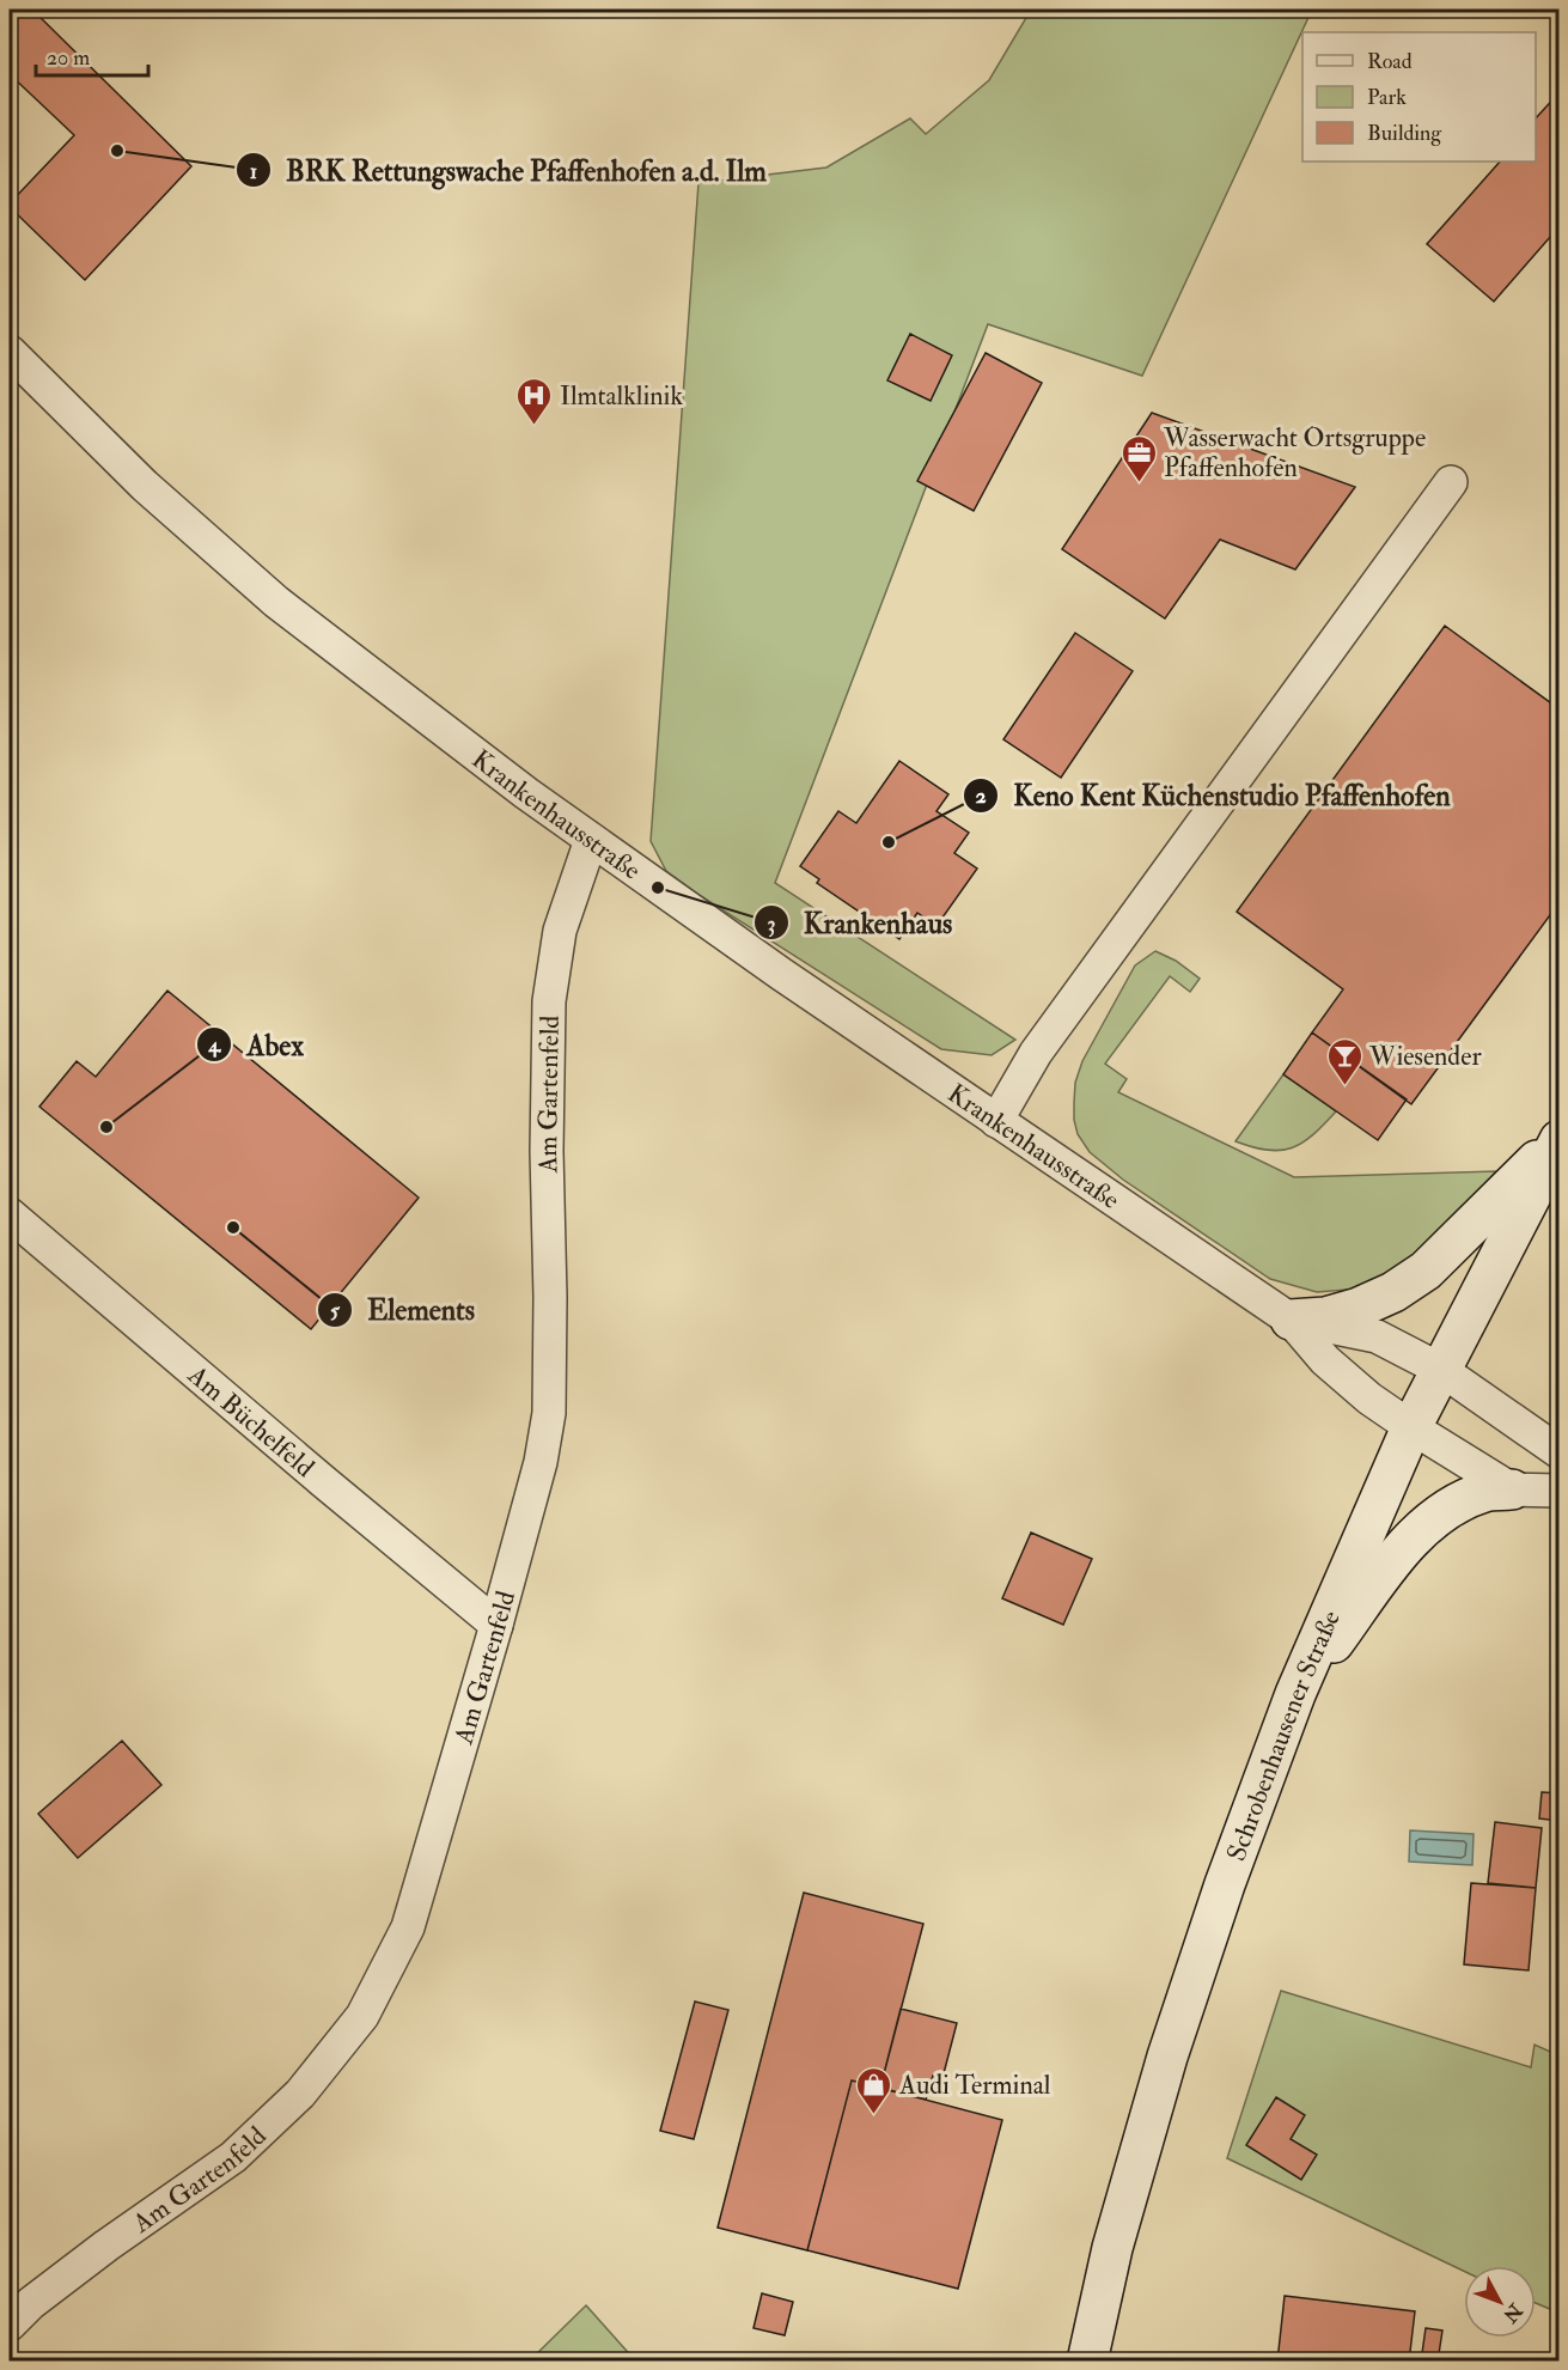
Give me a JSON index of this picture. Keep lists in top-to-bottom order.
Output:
{
  "streets": {
    "main road": ["Schrobenhausener Straße"],
    "street": ["Krankenhausstraße", "Am Gartenfeld", "Am Büchelfeld"]
  },
  "crossings": [
    ["Krankenhausstraße", "Am Gartenfeld"],
    ["Krankenhausstraße", "Schrobenhausener Straße"],
    ["Am Gartenfeld", "Am Büchelfeld"]
  ],
  "places": {
    "other": [
      "BRK Rettungswache Pfaffenhofen a.d. Ilm",
      "Keno Kent Küchenstudio Pfaffenhofen",
      "Krankenhaus",
      "Abex",
      "Elements"
    ],
    "hospital": ["Ilmtalklinik"],
    "office": ["Wasserwacht Ortsgruppe Pfaffenhofen"],
    "bar": ["Wiesender"],
    "shop": ["Audi Terminal"]
  },
  "legend": ["Road", "Park", "Building"],
  "scale_bar": "20 m",
  "north": "bottom right"
}
